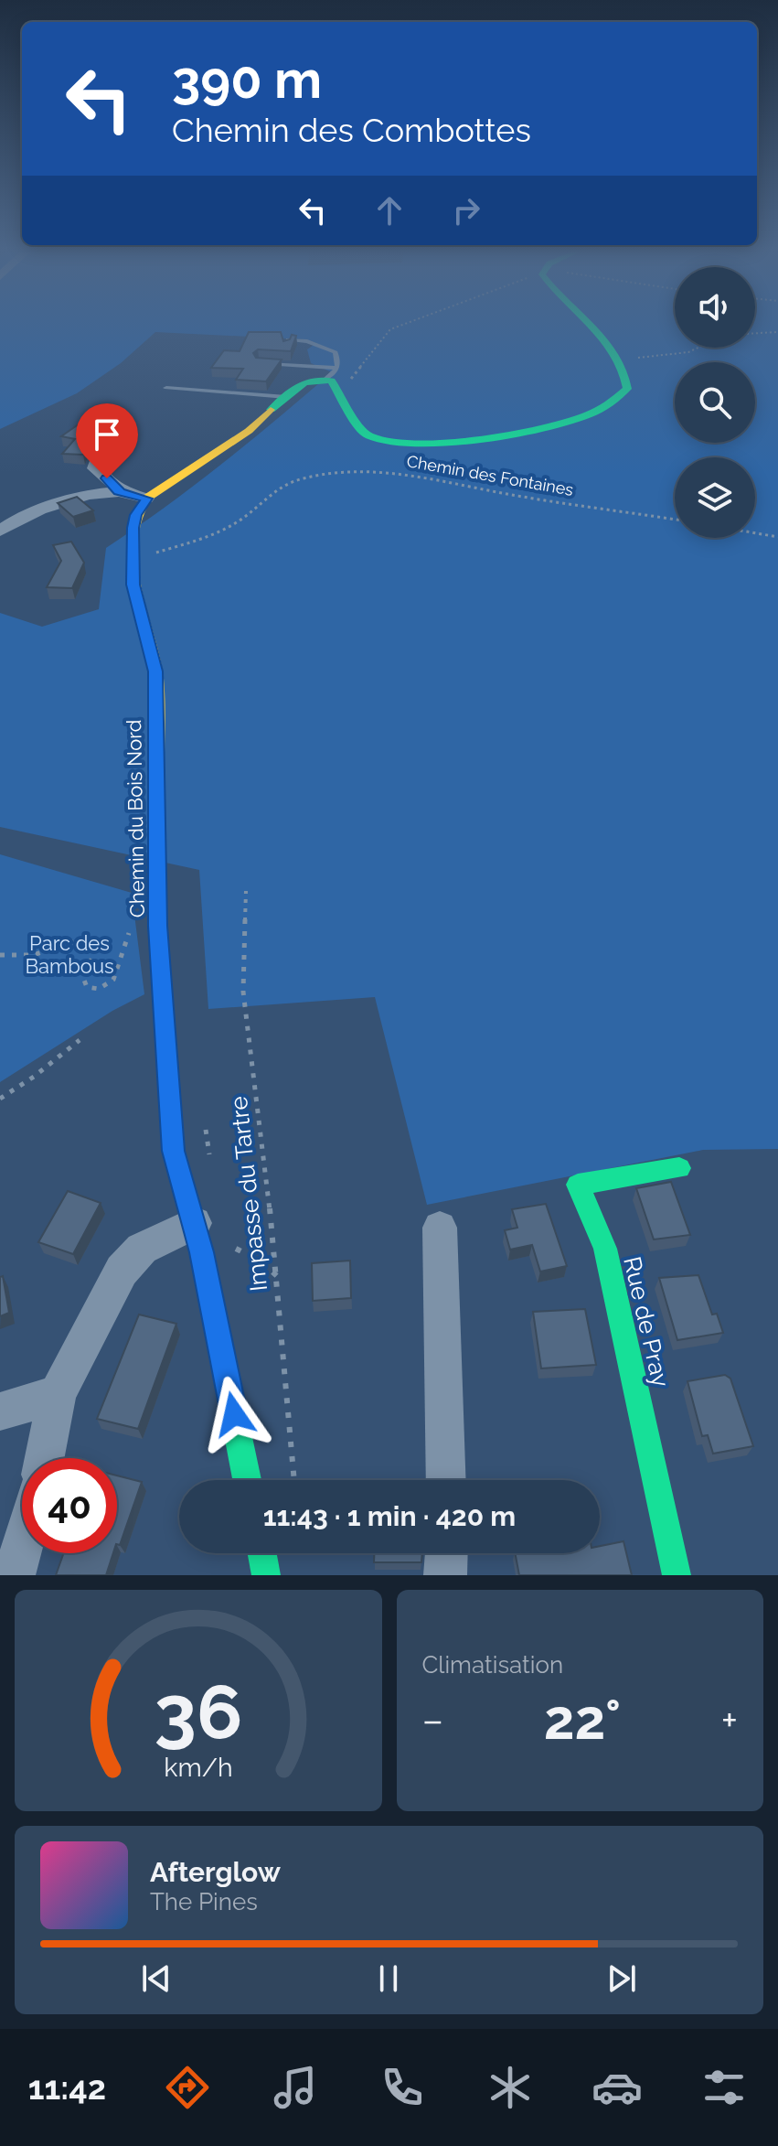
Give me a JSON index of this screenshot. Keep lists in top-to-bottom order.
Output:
{
  "streets": {
    "street": ["Chemin du Bois Nord", "Rue de Pray"],
    "path": ["Chemin des Fontaines", "Impasse du Tartre"]
  },
  "crossings": [
    ["Chemin des Fontaines", "Chemin du Bois Nord"]
  ],
  "parks": ["Parc des Bambous"],
  "page": {
    "turn": ["390 m", "Chemin des Combottes"],
    "limit": "40",
    "trip": "11:43 · 1 min · 420 m",
    "tile": "Climatisation",
    "heat": ["−", "22°", "+"],
    "song": ["Afterglow", "The Pines"],
    "tabs": "11:42",
    "gauge": ["36", "km/h"]
  }
}
